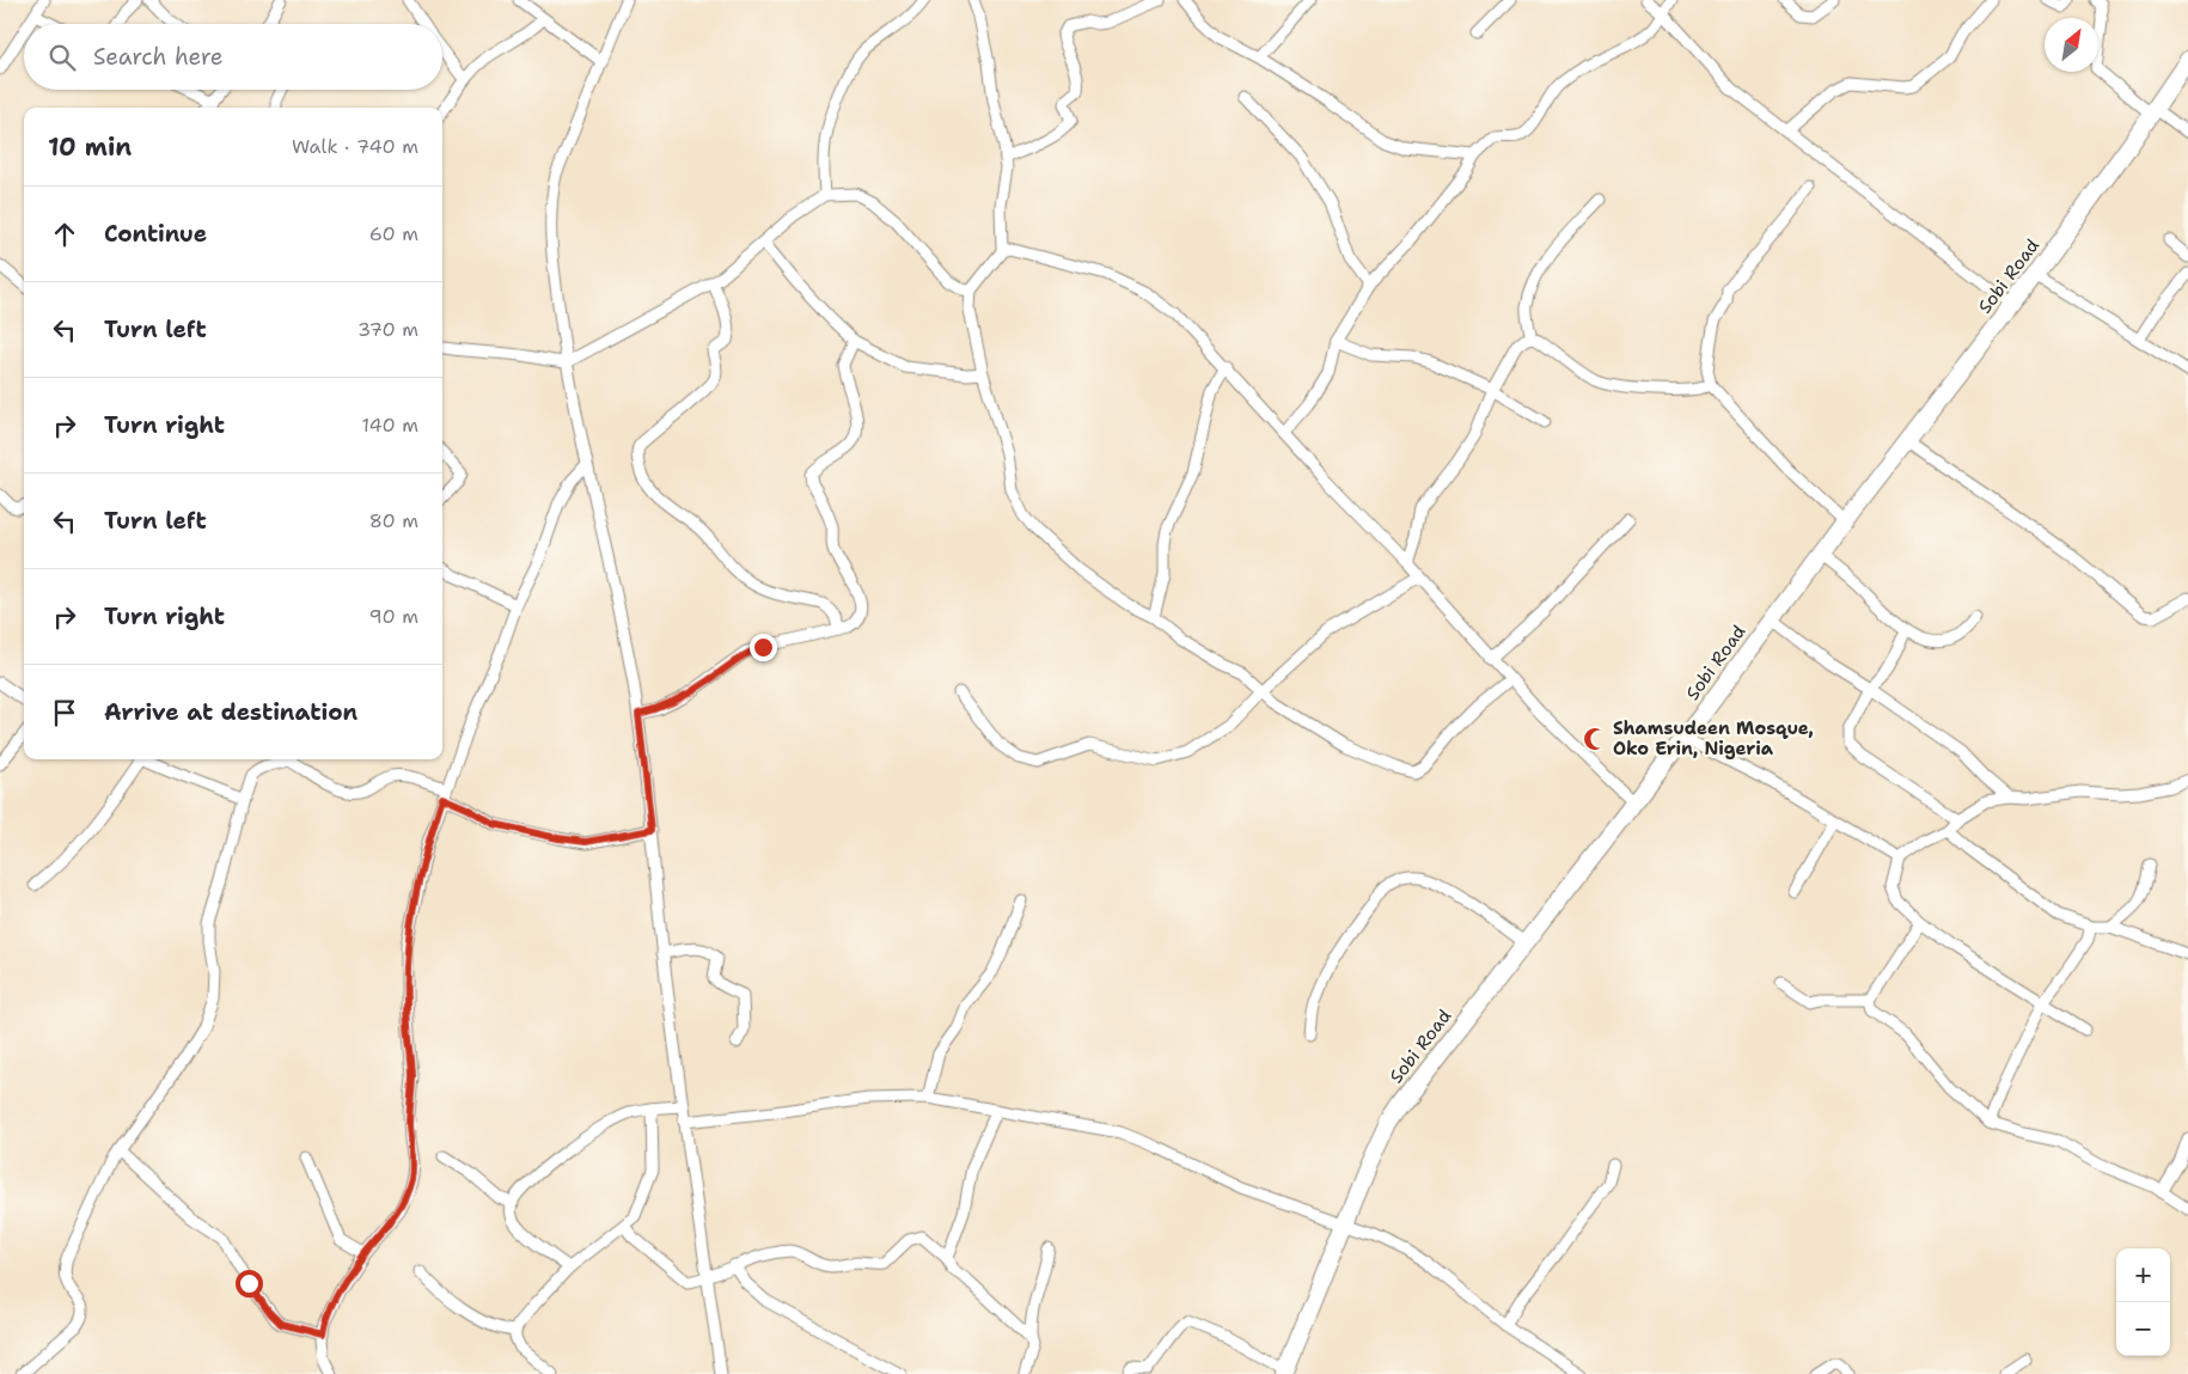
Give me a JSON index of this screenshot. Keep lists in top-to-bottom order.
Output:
{
  "streets": {
    "highway": ["Sobi Road"]
  },
  "places": {
    "mosque": ["Shamsudeen Mosque, Oko Erin, Nigeria"]
  },
  "north": "top right",
  "page": {
    "search": "Search here",
    "heading": ["10 min", "Walk · 740 m"],
    "list": [
      ["Continue", "60 m"],
      ["Turn left", "370 m"],
      ["Turn right", "140 m"],
      ["Turn left", "80 m"],
      ["Turn right", "90 m"],
      "Arrive at destination"
    ],
    "map_buttons": ["+", "−"]
  }
}
